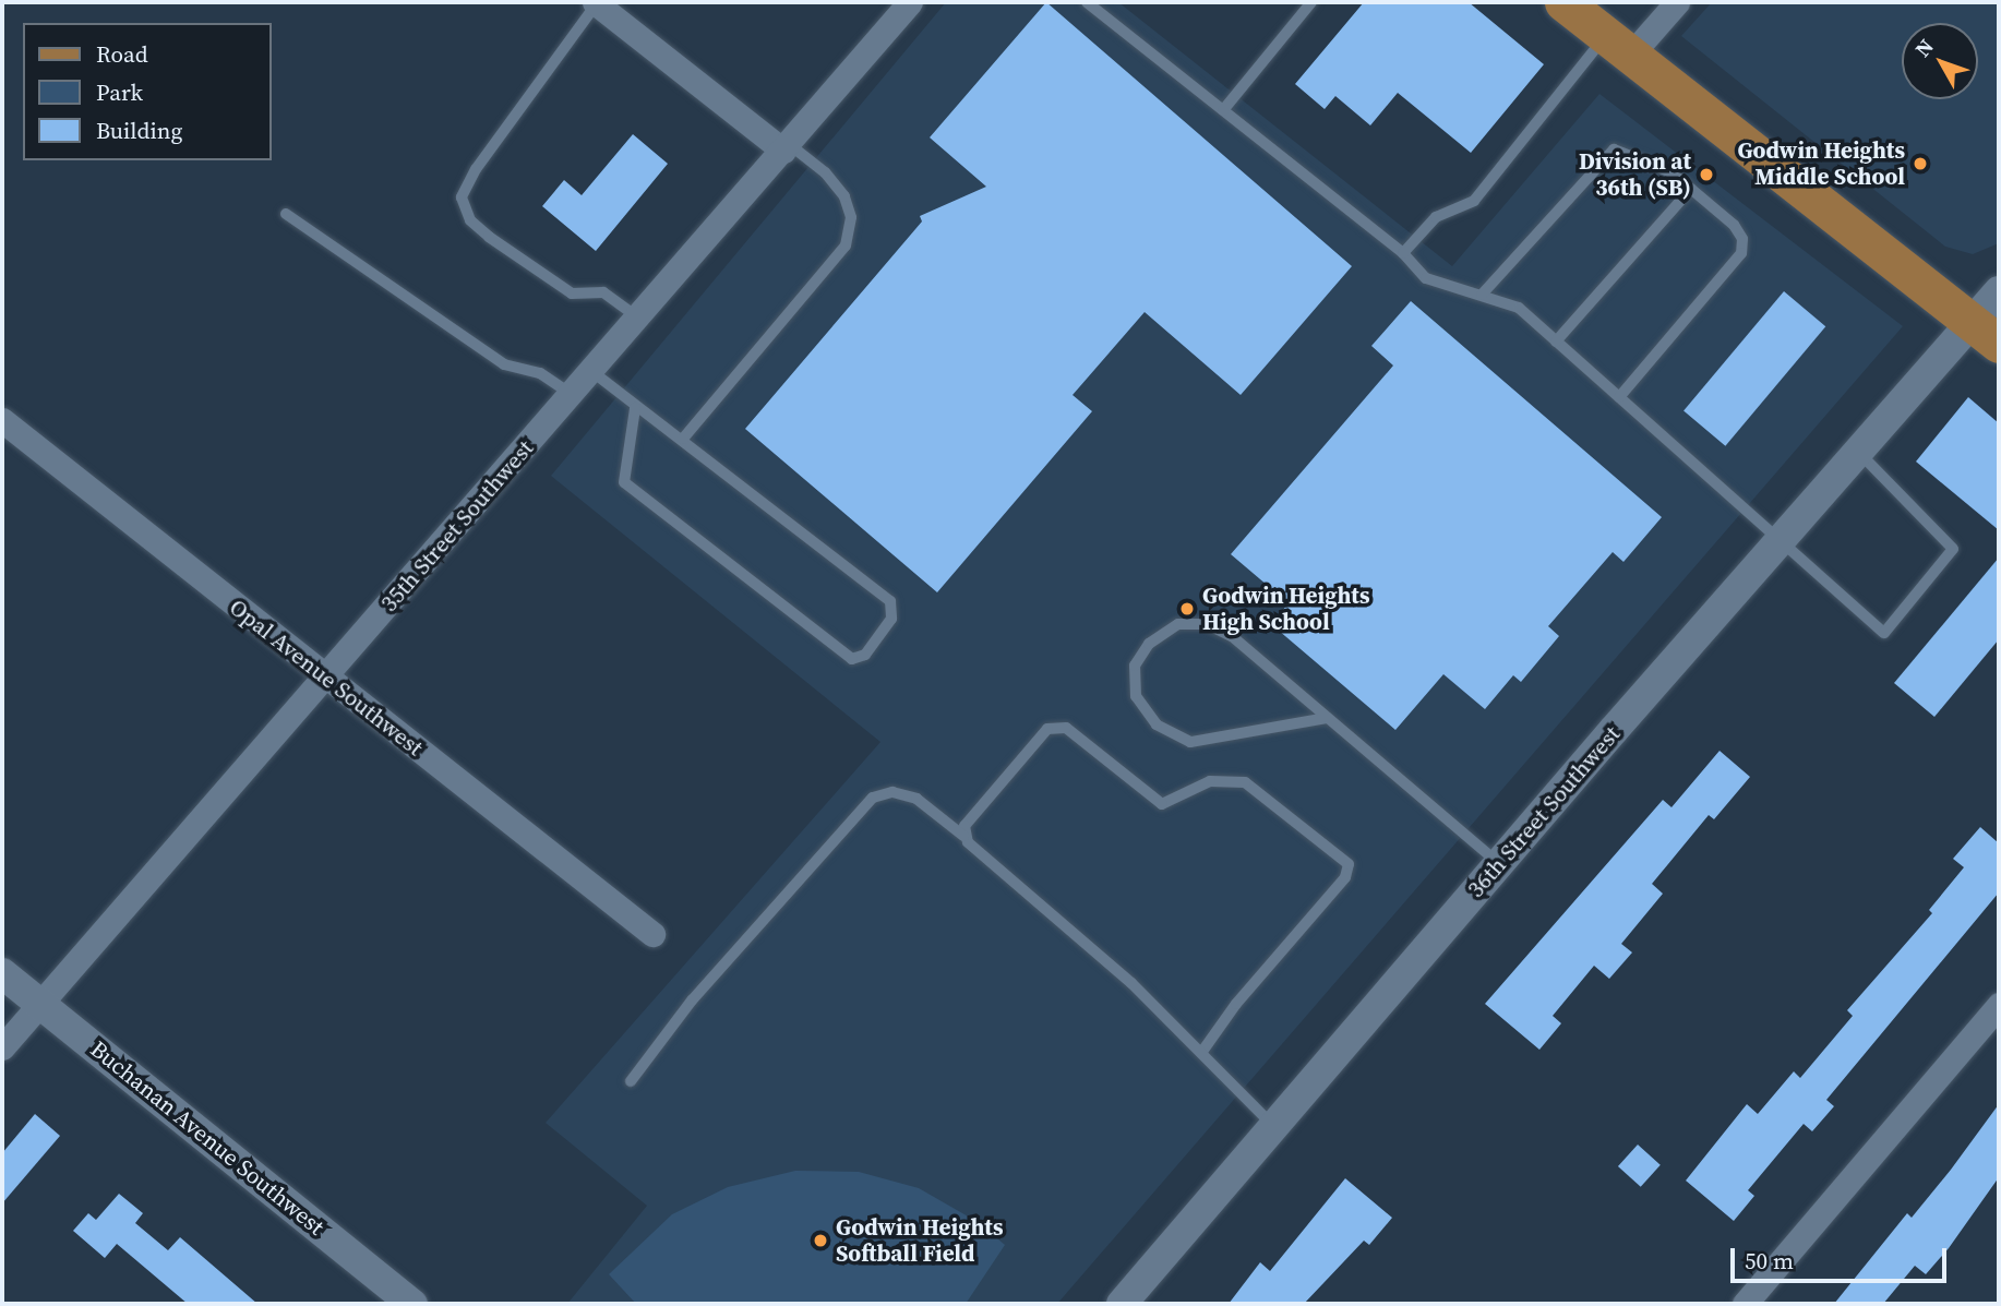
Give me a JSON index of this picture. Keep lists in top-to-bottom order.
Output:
{
  "streets": {
    "street": [
      "35th Street Southwest",
      "Opal Avenue Southwest",
      "36th Street Southwest",
      "Buchanan Avenue Southwest"
    ]
  },
  "crossings": [
    ["35th Street Southwest", "Opal Avenue Southwest"],
    ["35th Street Southwest", "Buchanan Avenue Southwest"]
  ],
  "places": [
    "Godwin Heights Middle School",
    "Division at 36th (SB)",
    "Godwin Heights High School",
    "Godwin Heights Softball Field"
  ],
  "legend": ["Road", "Park", "Building"],
  "scale_bar": "50 m",
  "north": "top left"
}
